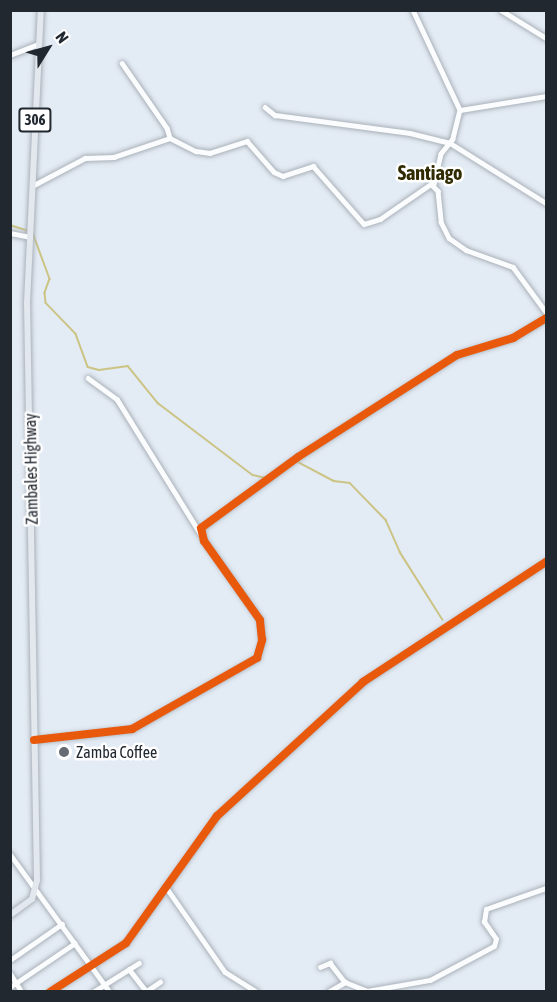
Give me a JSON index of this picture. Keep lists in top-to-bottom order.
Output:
{
  "streets": {
    "main road": ["306", "Zambales Highway"]
  },
  "districts": ["Santiago"],
  "places": ["Zamba Coffee"],
  "north": "top right"
}
